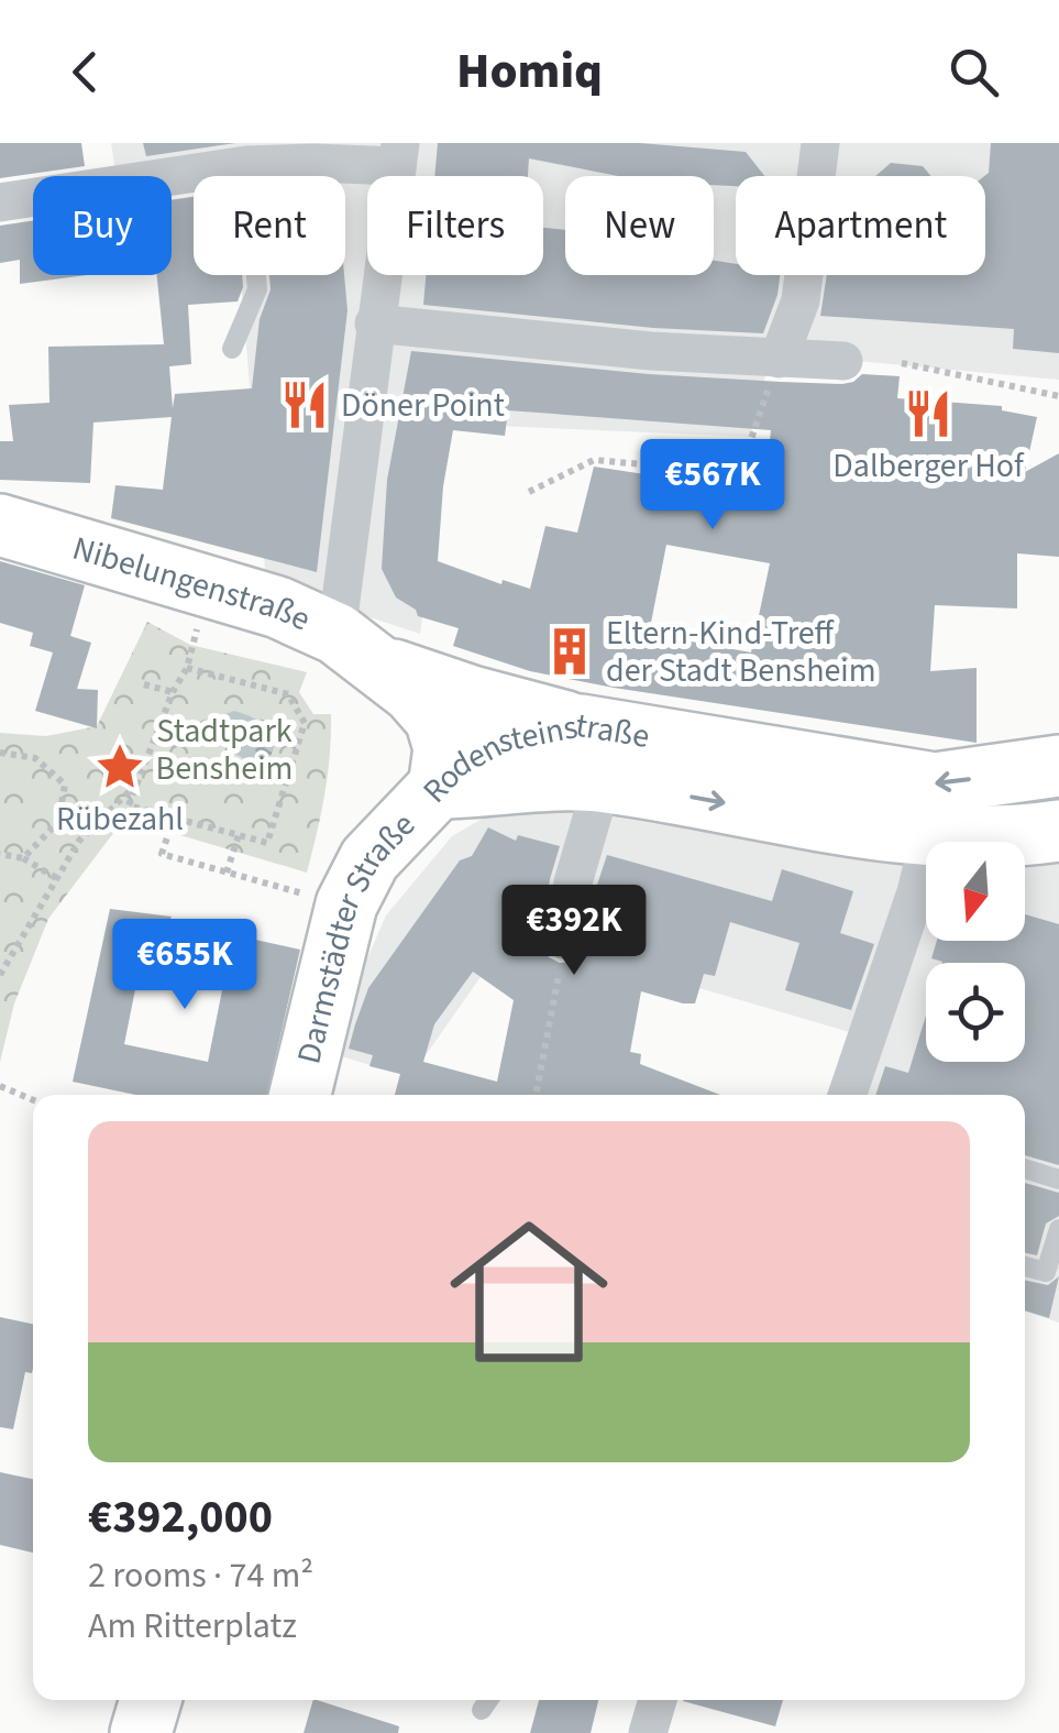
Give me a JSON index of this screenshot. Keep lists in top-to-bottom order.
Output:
{
  "streets": {
    "main road": ["Nibelungenstraße", "Rodensteinstraße", "Darmstädter Straße"]
  },
  "crossings": [
    ["Nibelungenstraße", "Rodensteinstraße"],
    ["Rodensteinstraße", "Darmstädter Straße"]
  ],
  "parks": ["Stadtpark Bensheim"],
  "places": {
    "restaurant": ["Döner Point", "Dalberger Hof"],
    "building": ["Eltern-Kind-Treff der Stadt Bensheim"],
    "place": ["Rübezahl"]
  },
  "north": "bottom",
  "page": {
    "header": "Homiq",
    "chip": [
      "Buy",
      "Rent",
      "Filters",
      "New",
      "Apartment"
    ],
    "price": ["€567K", "€392K", "€655K"],
    "list": [
      {
        "name": "€392,000",
        "note": "2 rooms · 74 m² · Am Ritterplatz"
      }
    ]
  }
}
